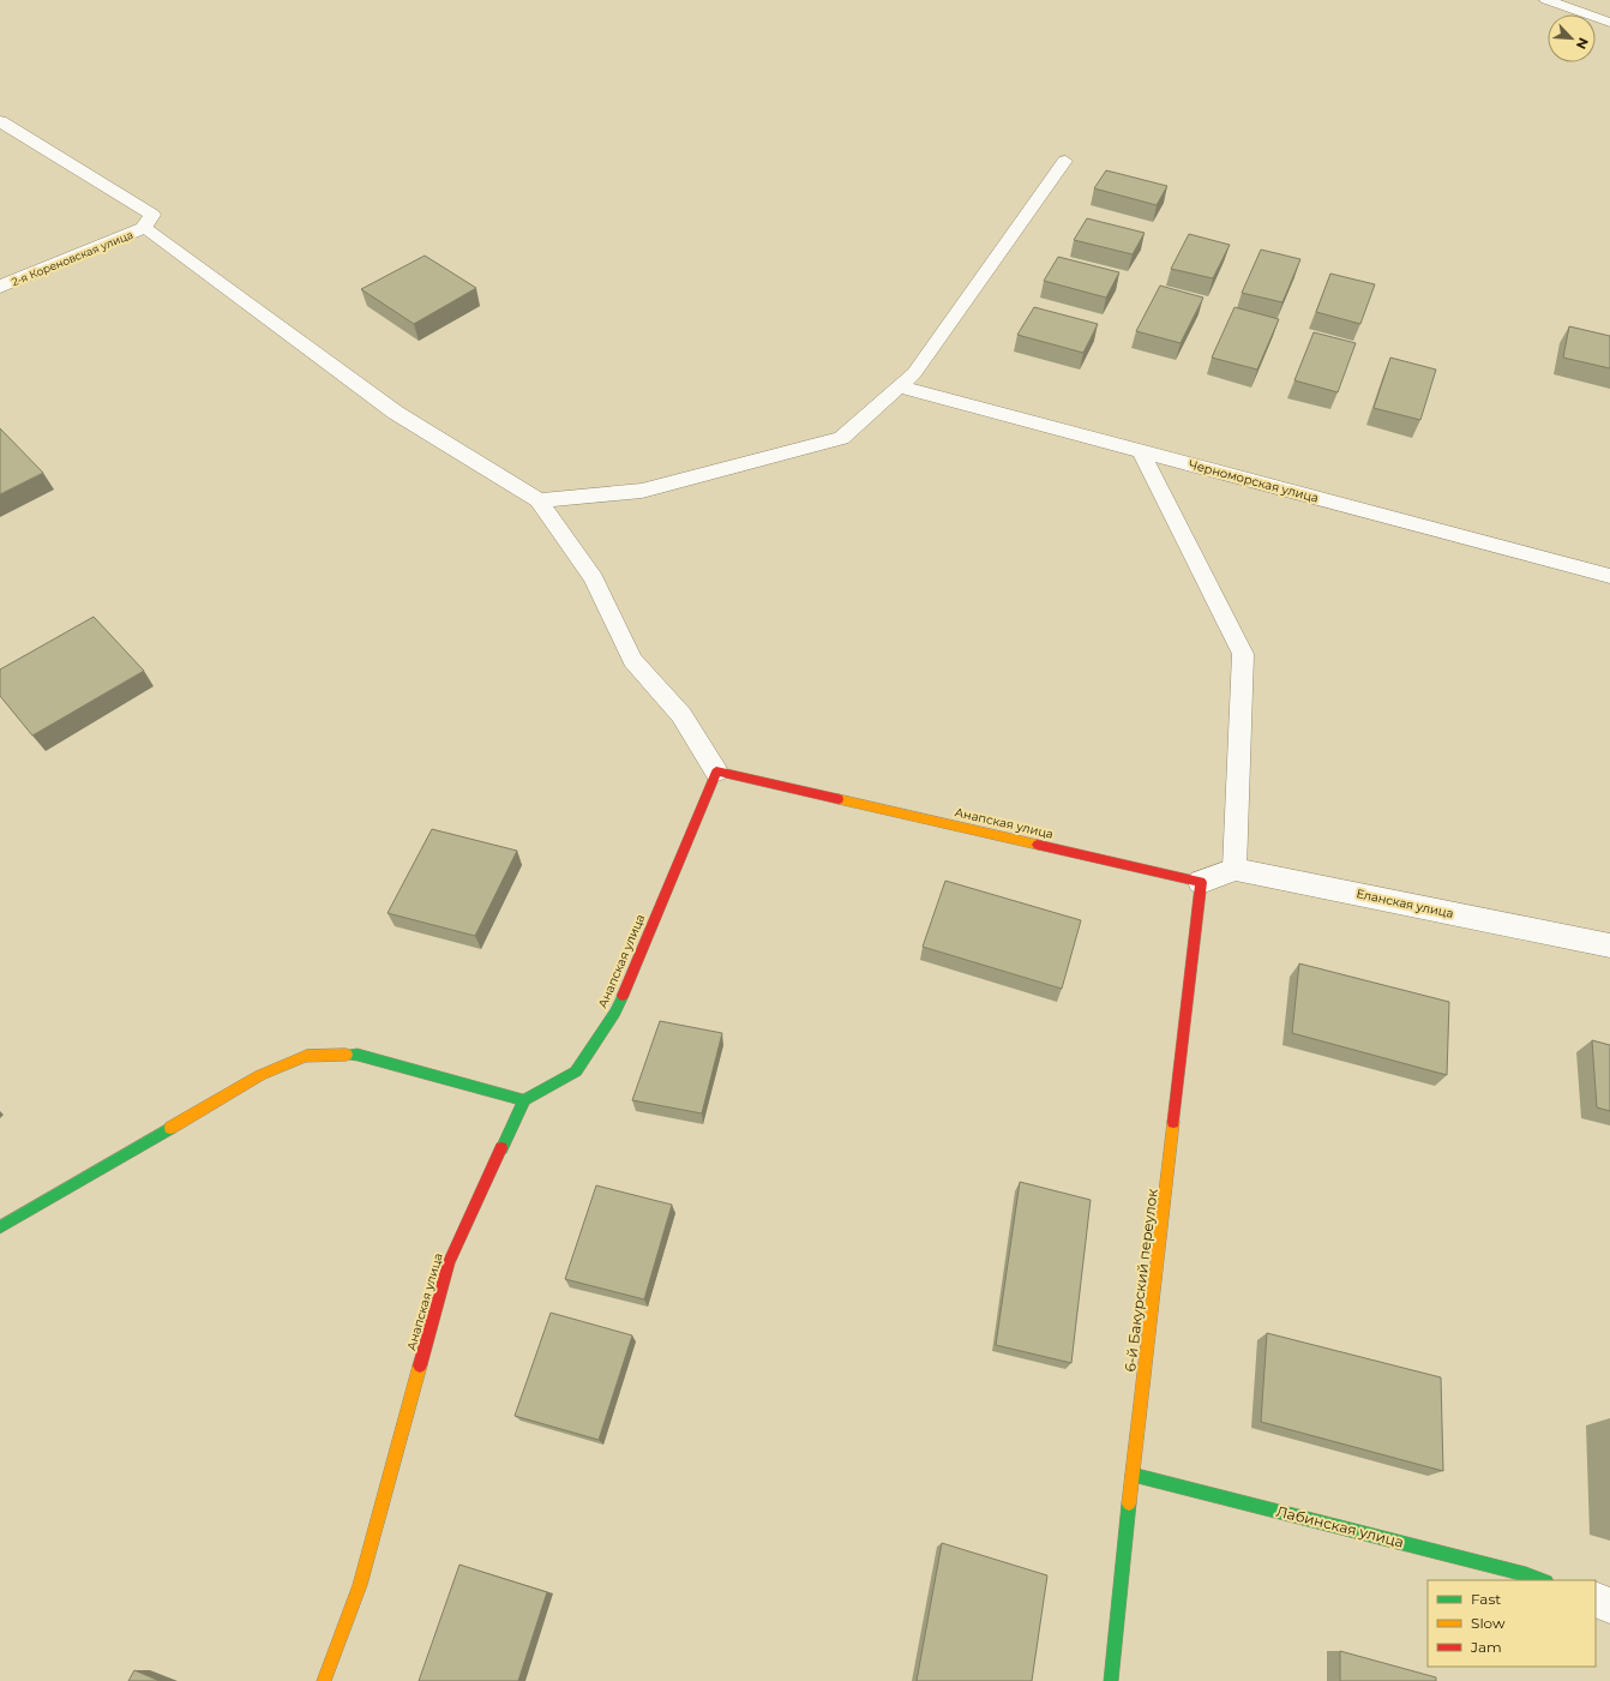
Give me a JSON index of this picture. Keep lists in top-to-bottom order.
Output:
{
  "streets": {
    "street": [
      "2-я Кореновская улица",
      "Анапская улица",
      "Еланская улица",
      "6-й Бакурский переулок",
      "Лабинская улица"
    ],
    "lane": ["Черноморская улица"]
  },
  "crossings": [
    ["Анапская улица", "6-й Бакурский переулок"],
    ["6-й Бакурский переулок", "Лабинская улица"]
  ],
  "legend": ["Fast", "Slow", "Jam"],
  "north": "bottom right"
}
